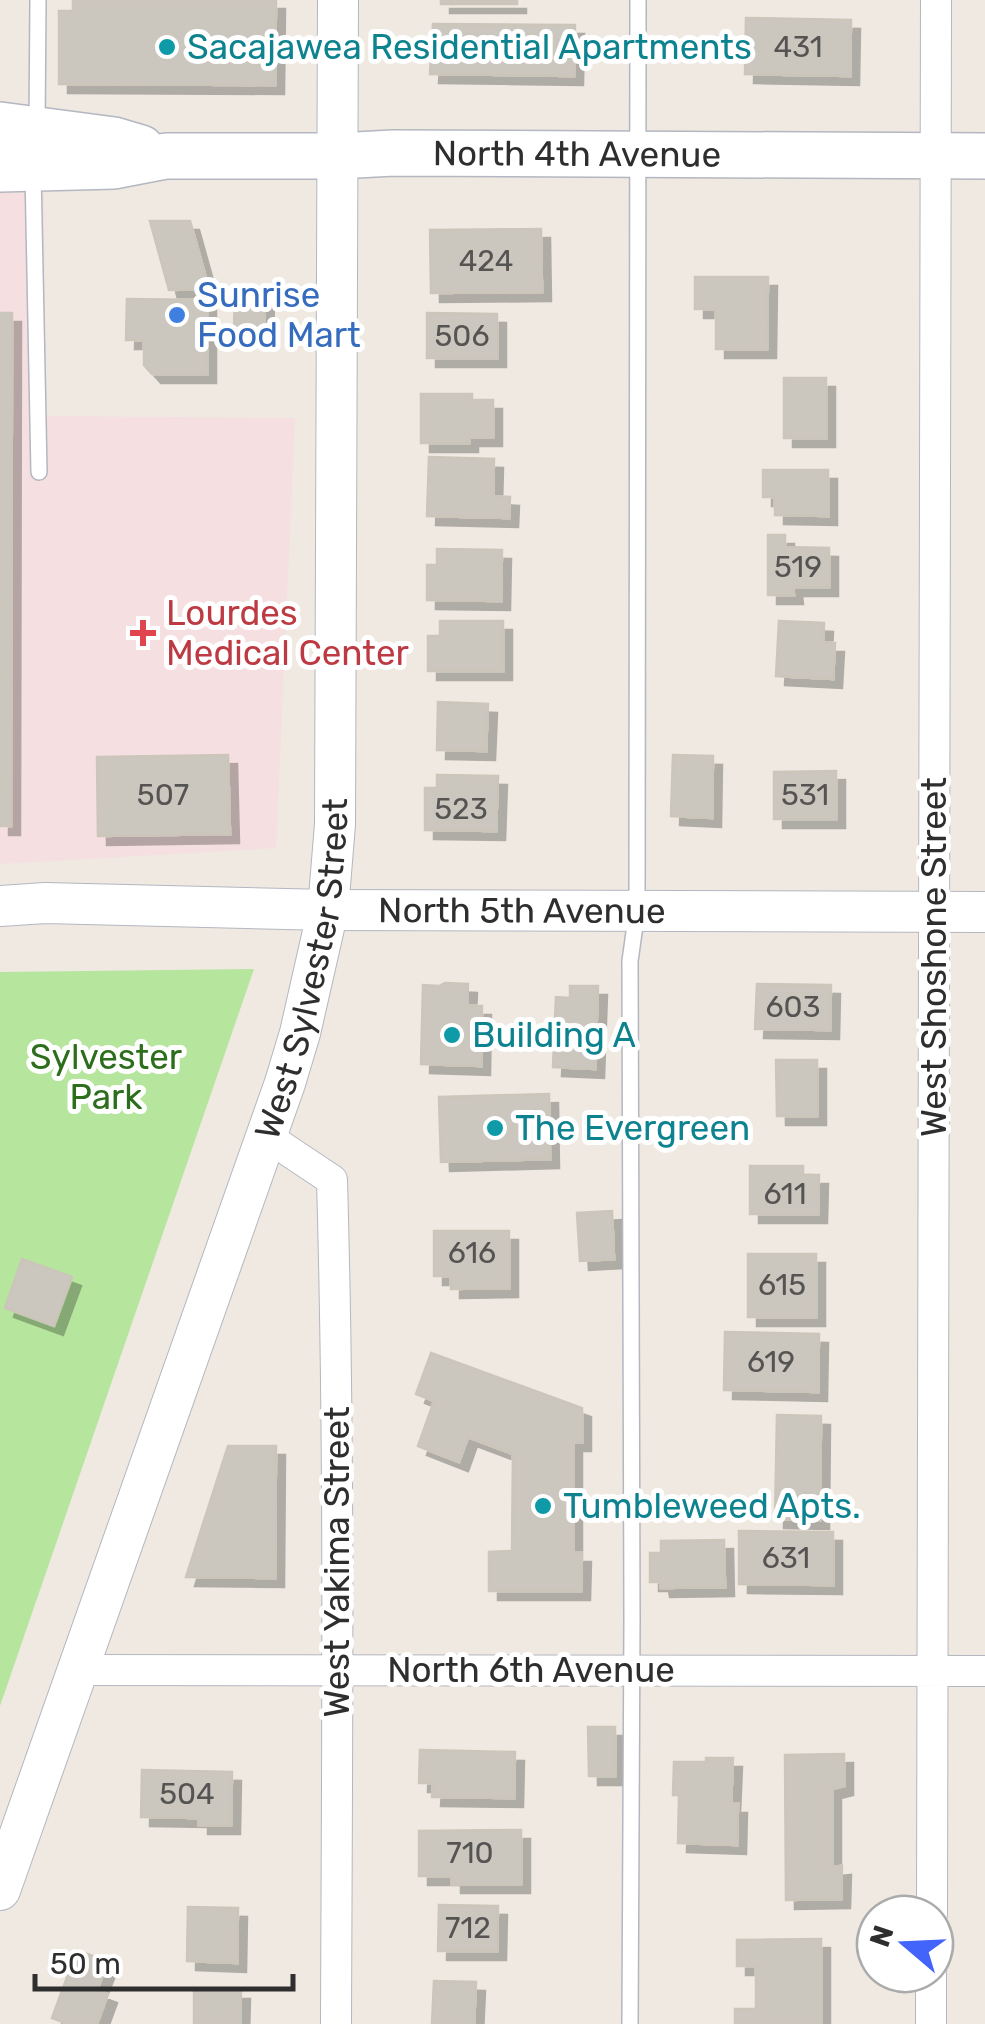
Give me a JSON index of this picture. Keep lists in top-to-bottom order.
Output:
{
  "streets": {
    "main road": ["North 4th Avenue"],
    "street": [
      "North 5th Avenue",
      "West Shoshone Street",
      "West Sylvester Street",
      "West Yakima Street",
      "North 6th Avenue"
    ]
  },
  "crossings": [
    ["North 4th Avenue", "West Shoshone Street"],
    ["North 4th Avenue", "West Sylvester Street"],
    ["North 5th Avenue", "West Shoshone Street"],
    ["North 5th Avenue", "West Sylvester Street"],
    ["West Shoshone Street", "North 6th Avenue"],
    ["West Sylvester Street", "West Yakima Street"],
    ["West Sylvester Street", "North 6th Avenue"],
    ["West Yakima Street", "North 6th Avenue"]
  ],
  "parks": ["Sylvester Park"],
  "places": {
    "other": [
      "Sacajawea Residential Apartments",
      "Sunrise Food Mart",
      "Building A",
      "The Evergreen",
      "Tumbleweed Apts."
    ],
    "health": ["Lourdes Medical Center"]
  },
  "house_numbers": [
    "431",
    "424",
    "506",
    "519",
    "507",
    "531",
    "523",
    "603",
    "611",
    "616",
    "615",
    "619",
    "631",
    "504",
    "710",
    "712"
  ],
  "scale_bar": "50 m",
  "north": "left"
}
